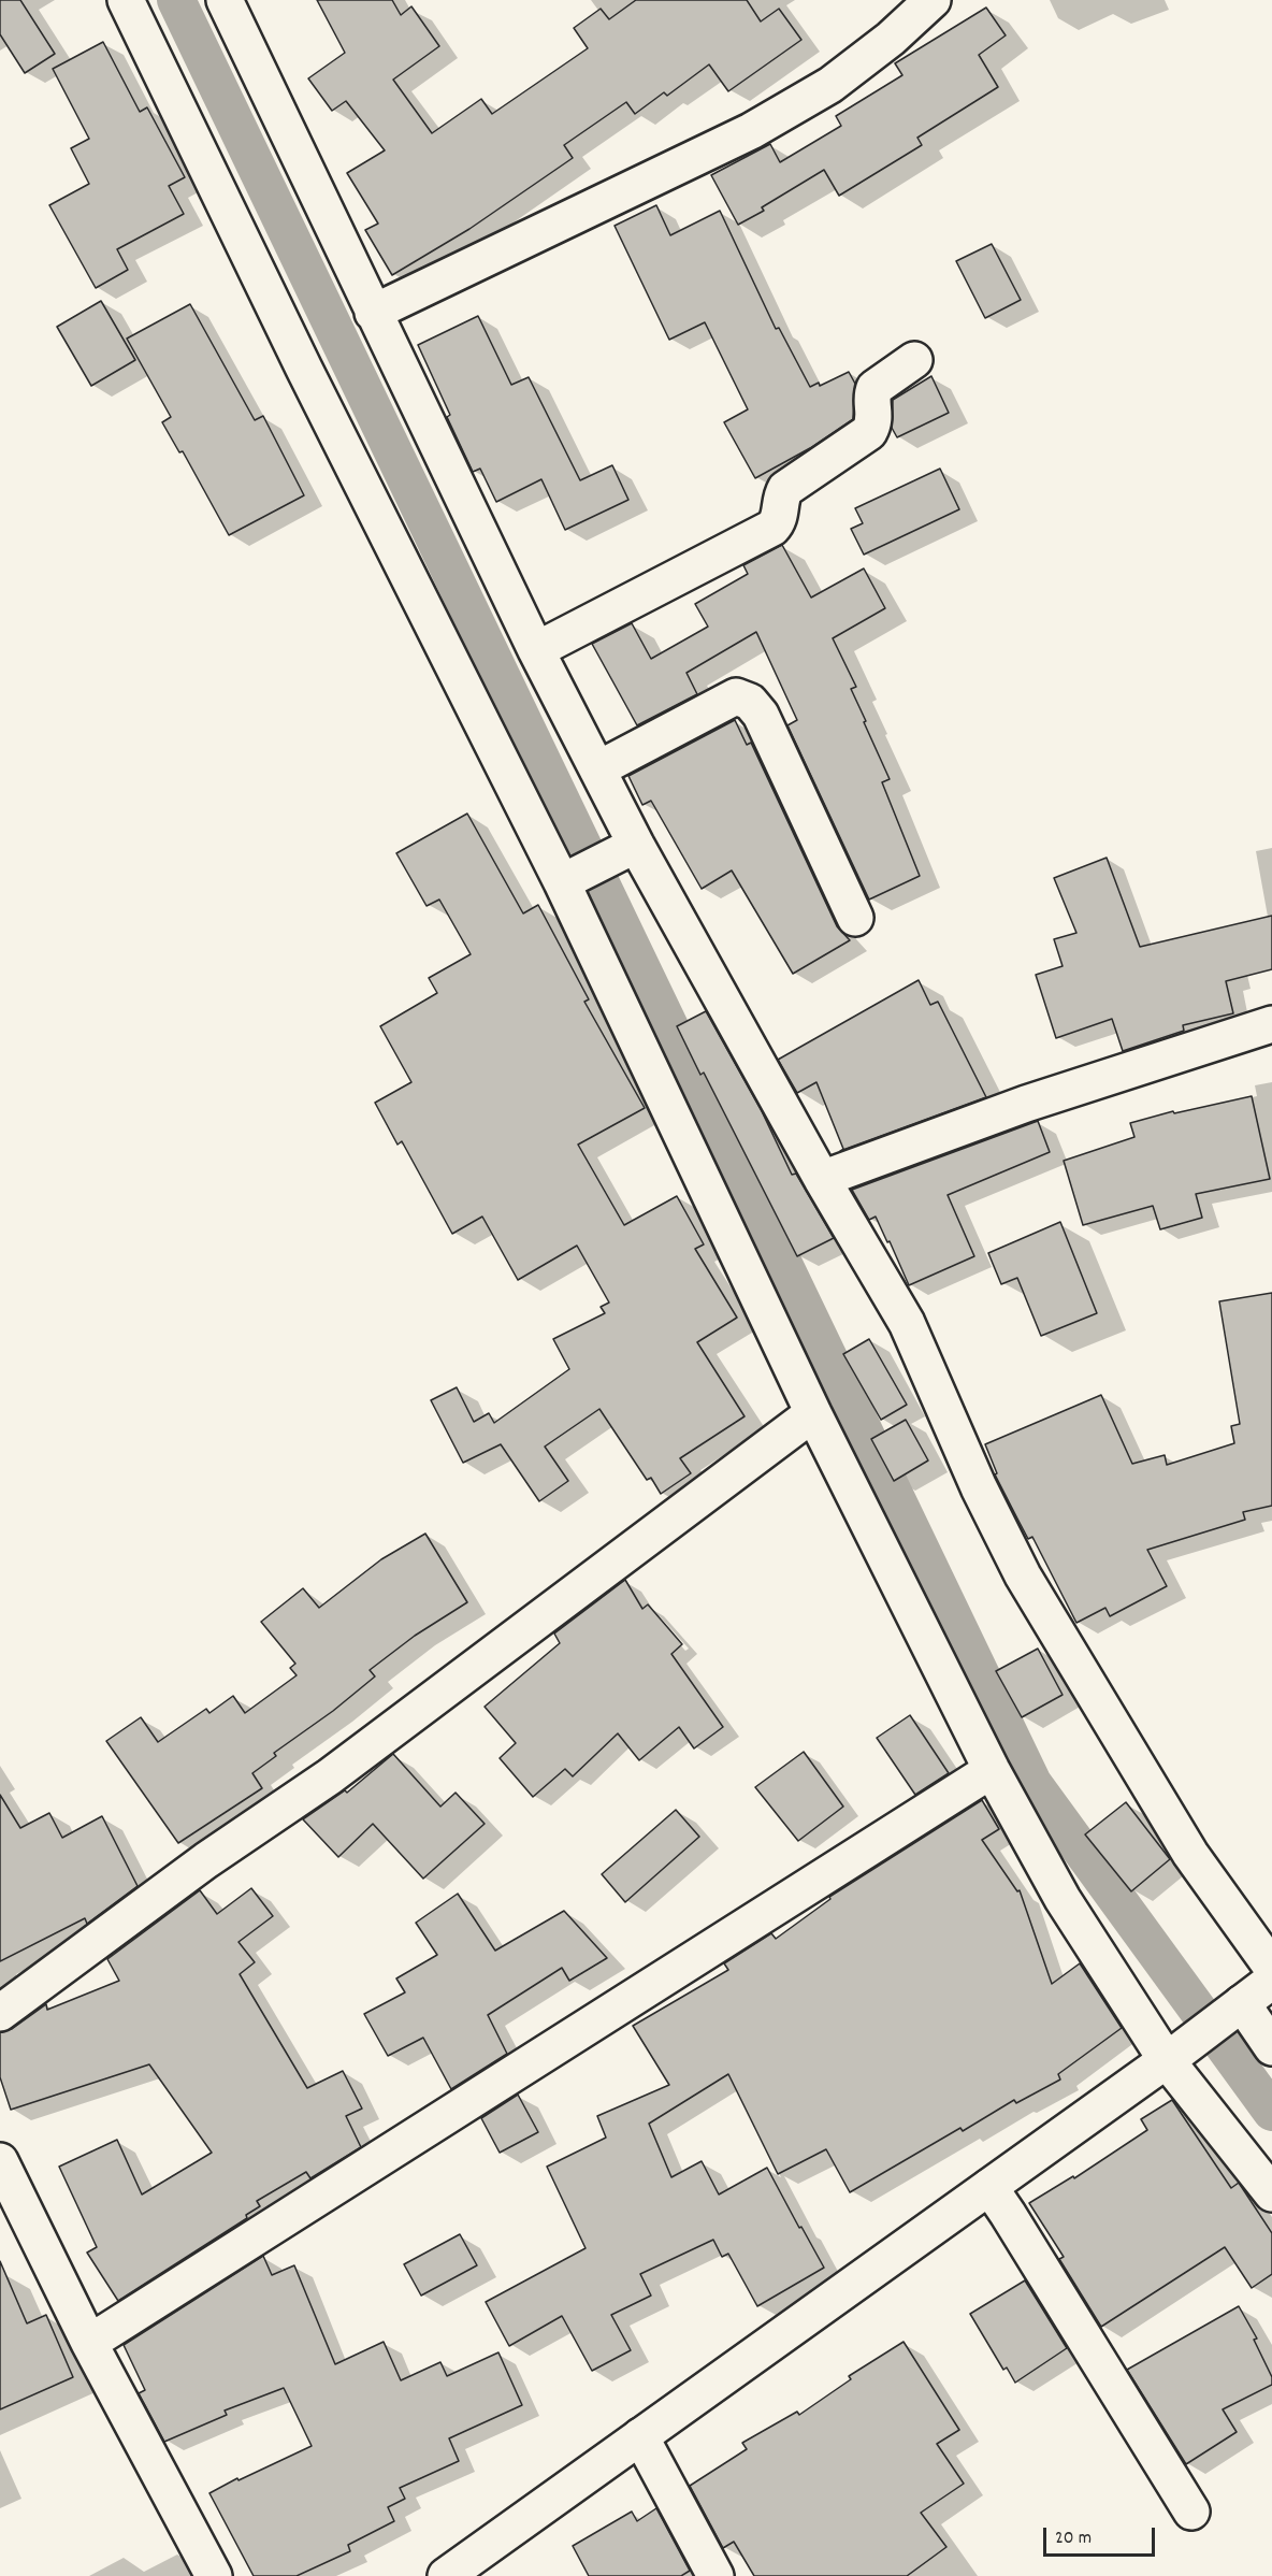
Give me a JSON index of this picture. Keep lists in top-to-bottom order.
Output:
{
  "scale_bar": "20 m"
}
